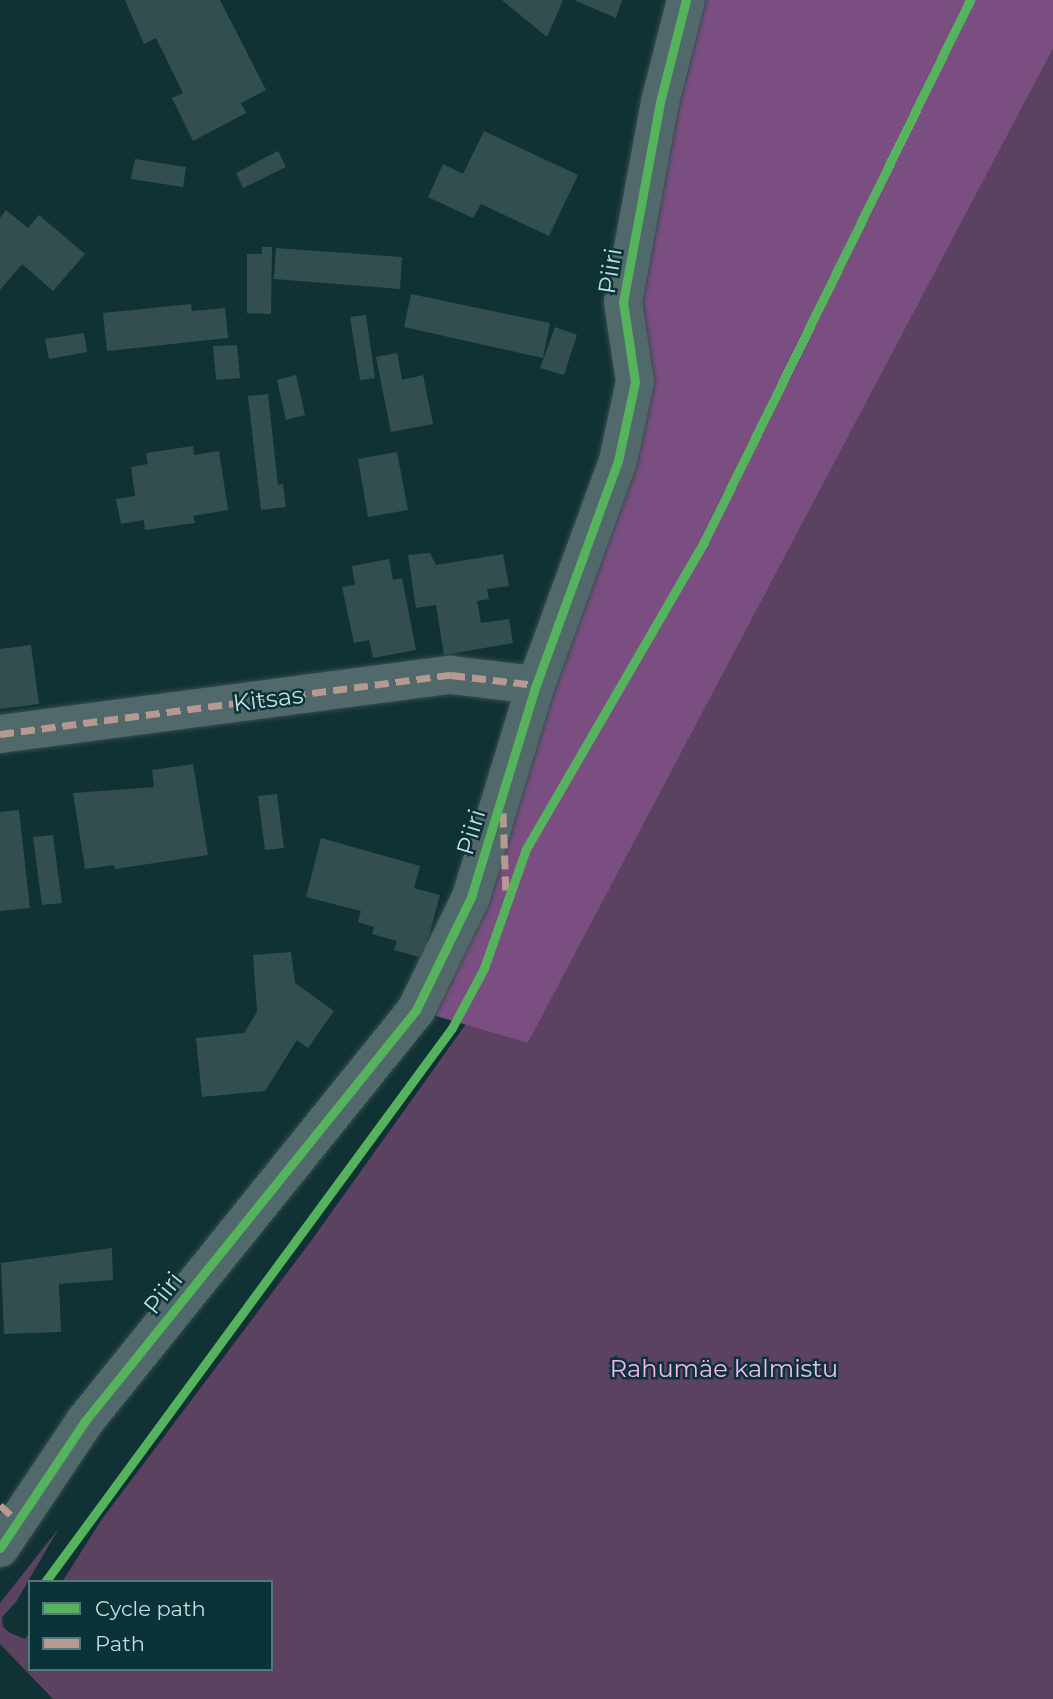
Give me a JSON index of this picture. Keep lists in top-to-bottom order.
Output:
{
  "streets": {
    "street": ["Piiri", "Kitsas"]
  },
  "crossings": [
    ["Piiri", "Kitsas"]
  ],
  "parks": ["Rahumäe kalmistu"],
  "legend": ["Cycle path", "Path"]
}
